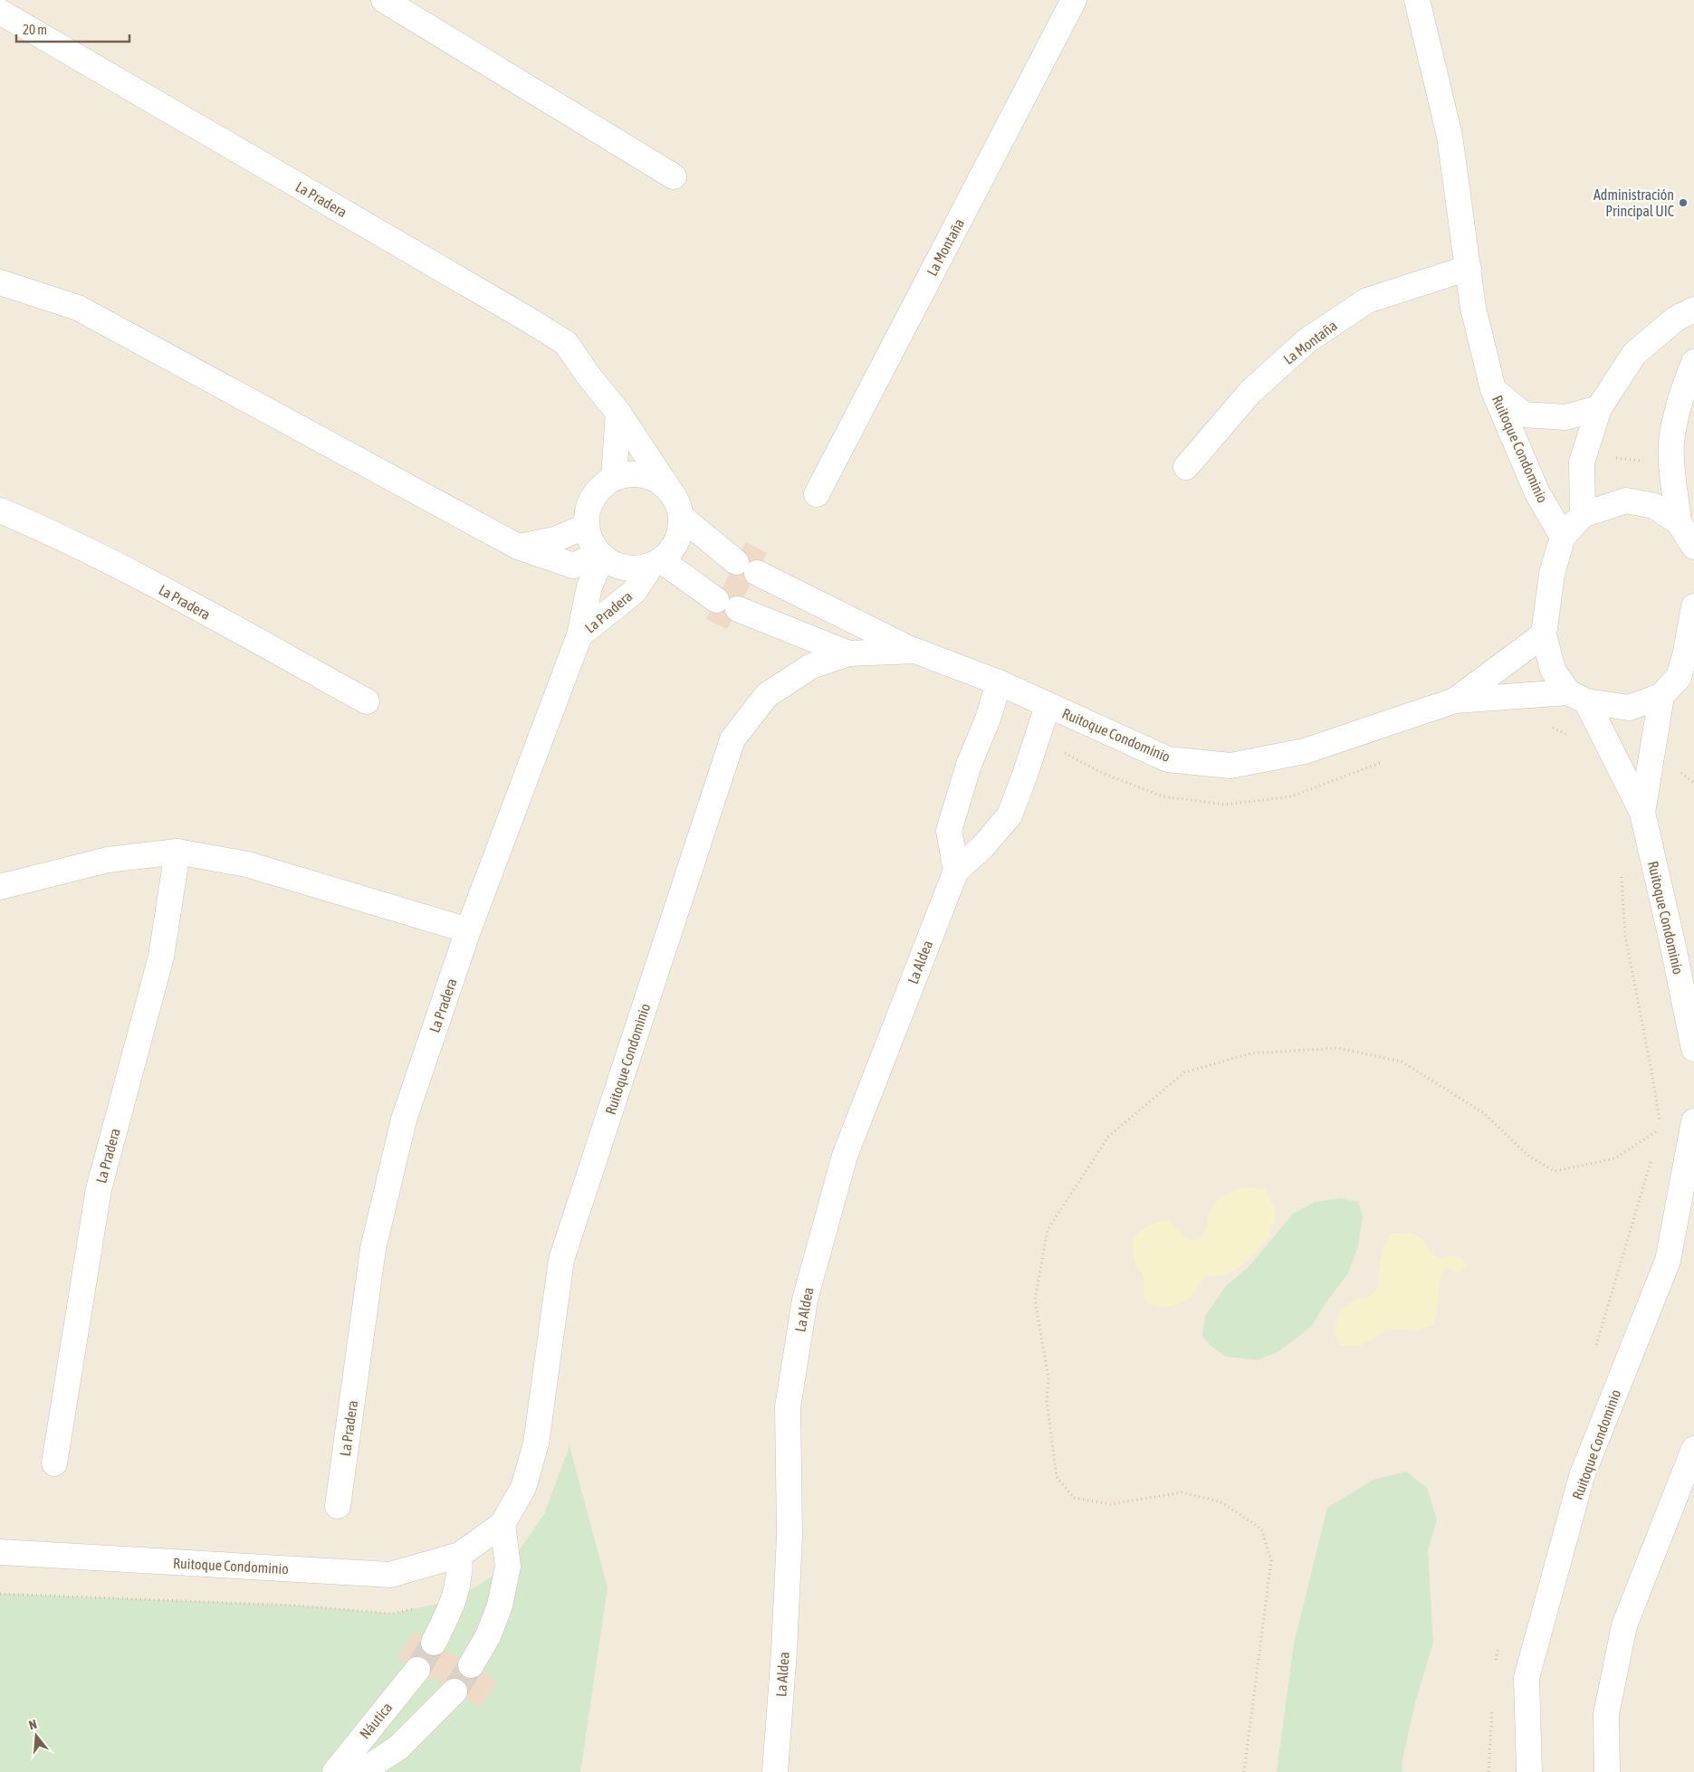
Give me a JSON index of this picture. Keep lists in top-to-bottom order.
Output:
{
  "streets": {
    "street": [
      "La Pradera",
      "La Montaña",
      "Ruitoque Condominio",
      "La Aldea",
      "Náutica"
    ]
  },
  "crossings": [
    ["La Pradera", "Ruitoque Condominio"],
    ["Ruitoque Condominio", "La Aldea"]
  ],
  "places": ["Administración Principal UIC"],
  "scale_bar": "20 m",
  "north": "top"
}
